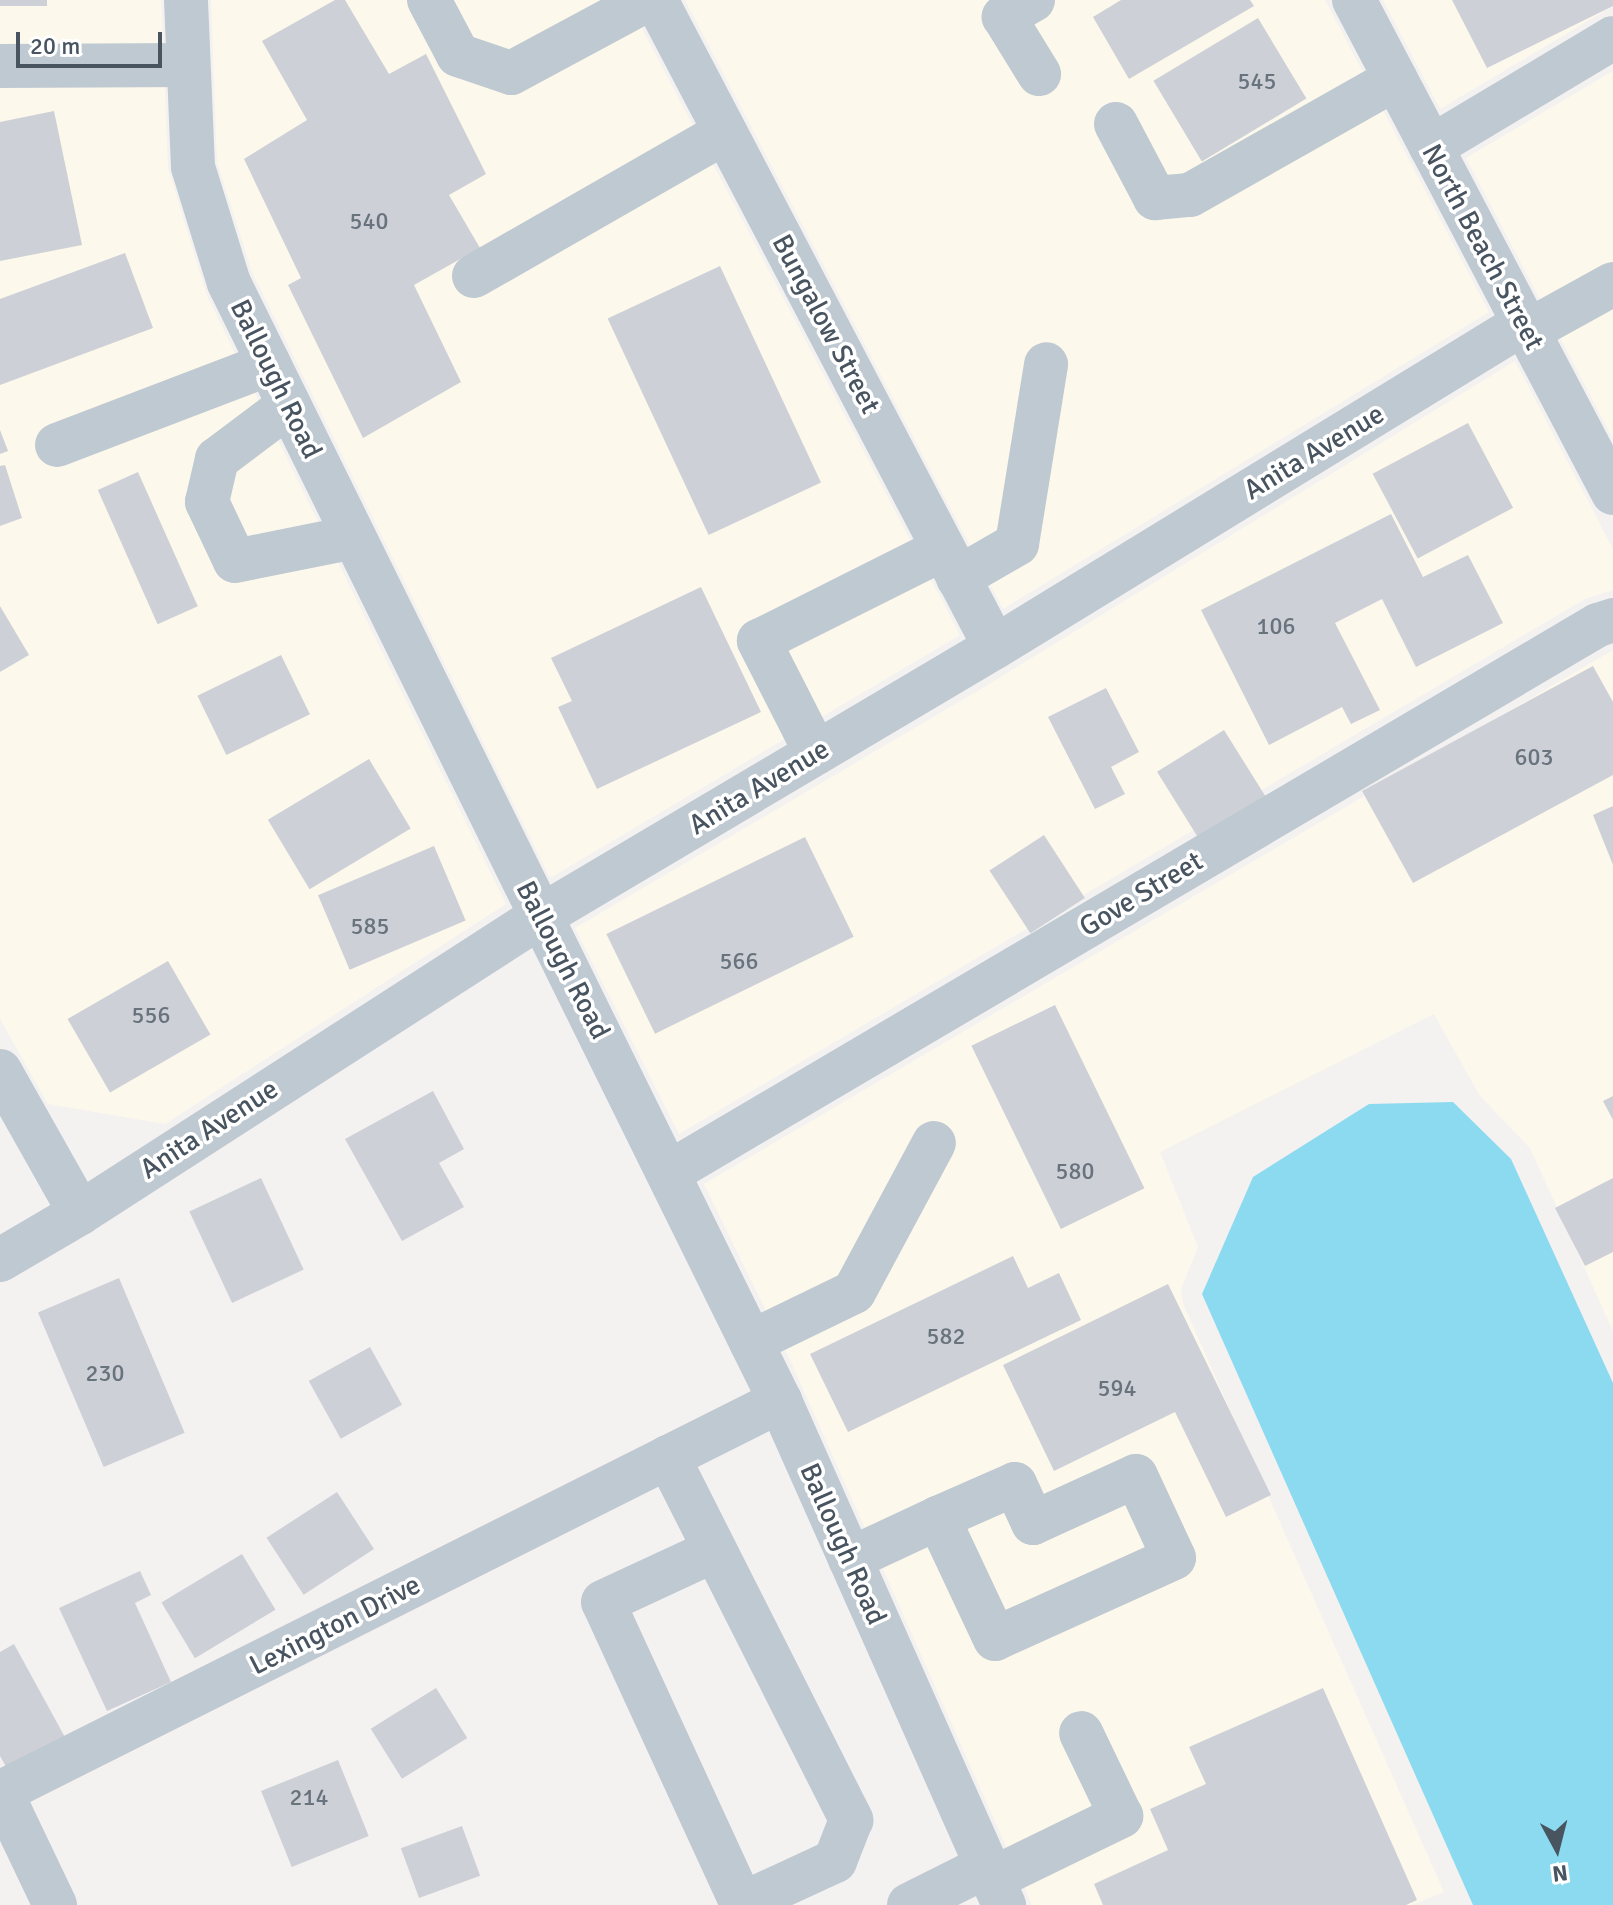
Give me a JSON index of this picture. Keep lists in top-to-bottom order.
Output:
{
  "streets": {
    "street": [
      "North Beach Street",
      "Bungalow Street",
      "Ballough Road",
      "Anita Avenue",
      "Gove Street",
      "Lexington Drive"
    ]
  },
  "crossings": [
    ["North Beach Street", "Anita Avenue"],
    ["Bungalow Street", "Anita Avenue"],
    ["Ballough Road", "Anita Avenue"],
    ["Ballough Road", "Gove Street"],
    ["Ballough Road", "Lexington Drive"]
  ],
  "house_numbers": [
    "545",
    "540",
    "106",
    "603",
    "585",
    "566",
    "556",
    "580",
    "582",
    "230",
    "594",
    "214"
  ],
  "scale_bar": "20 m",
  "north": "bottom"
}
